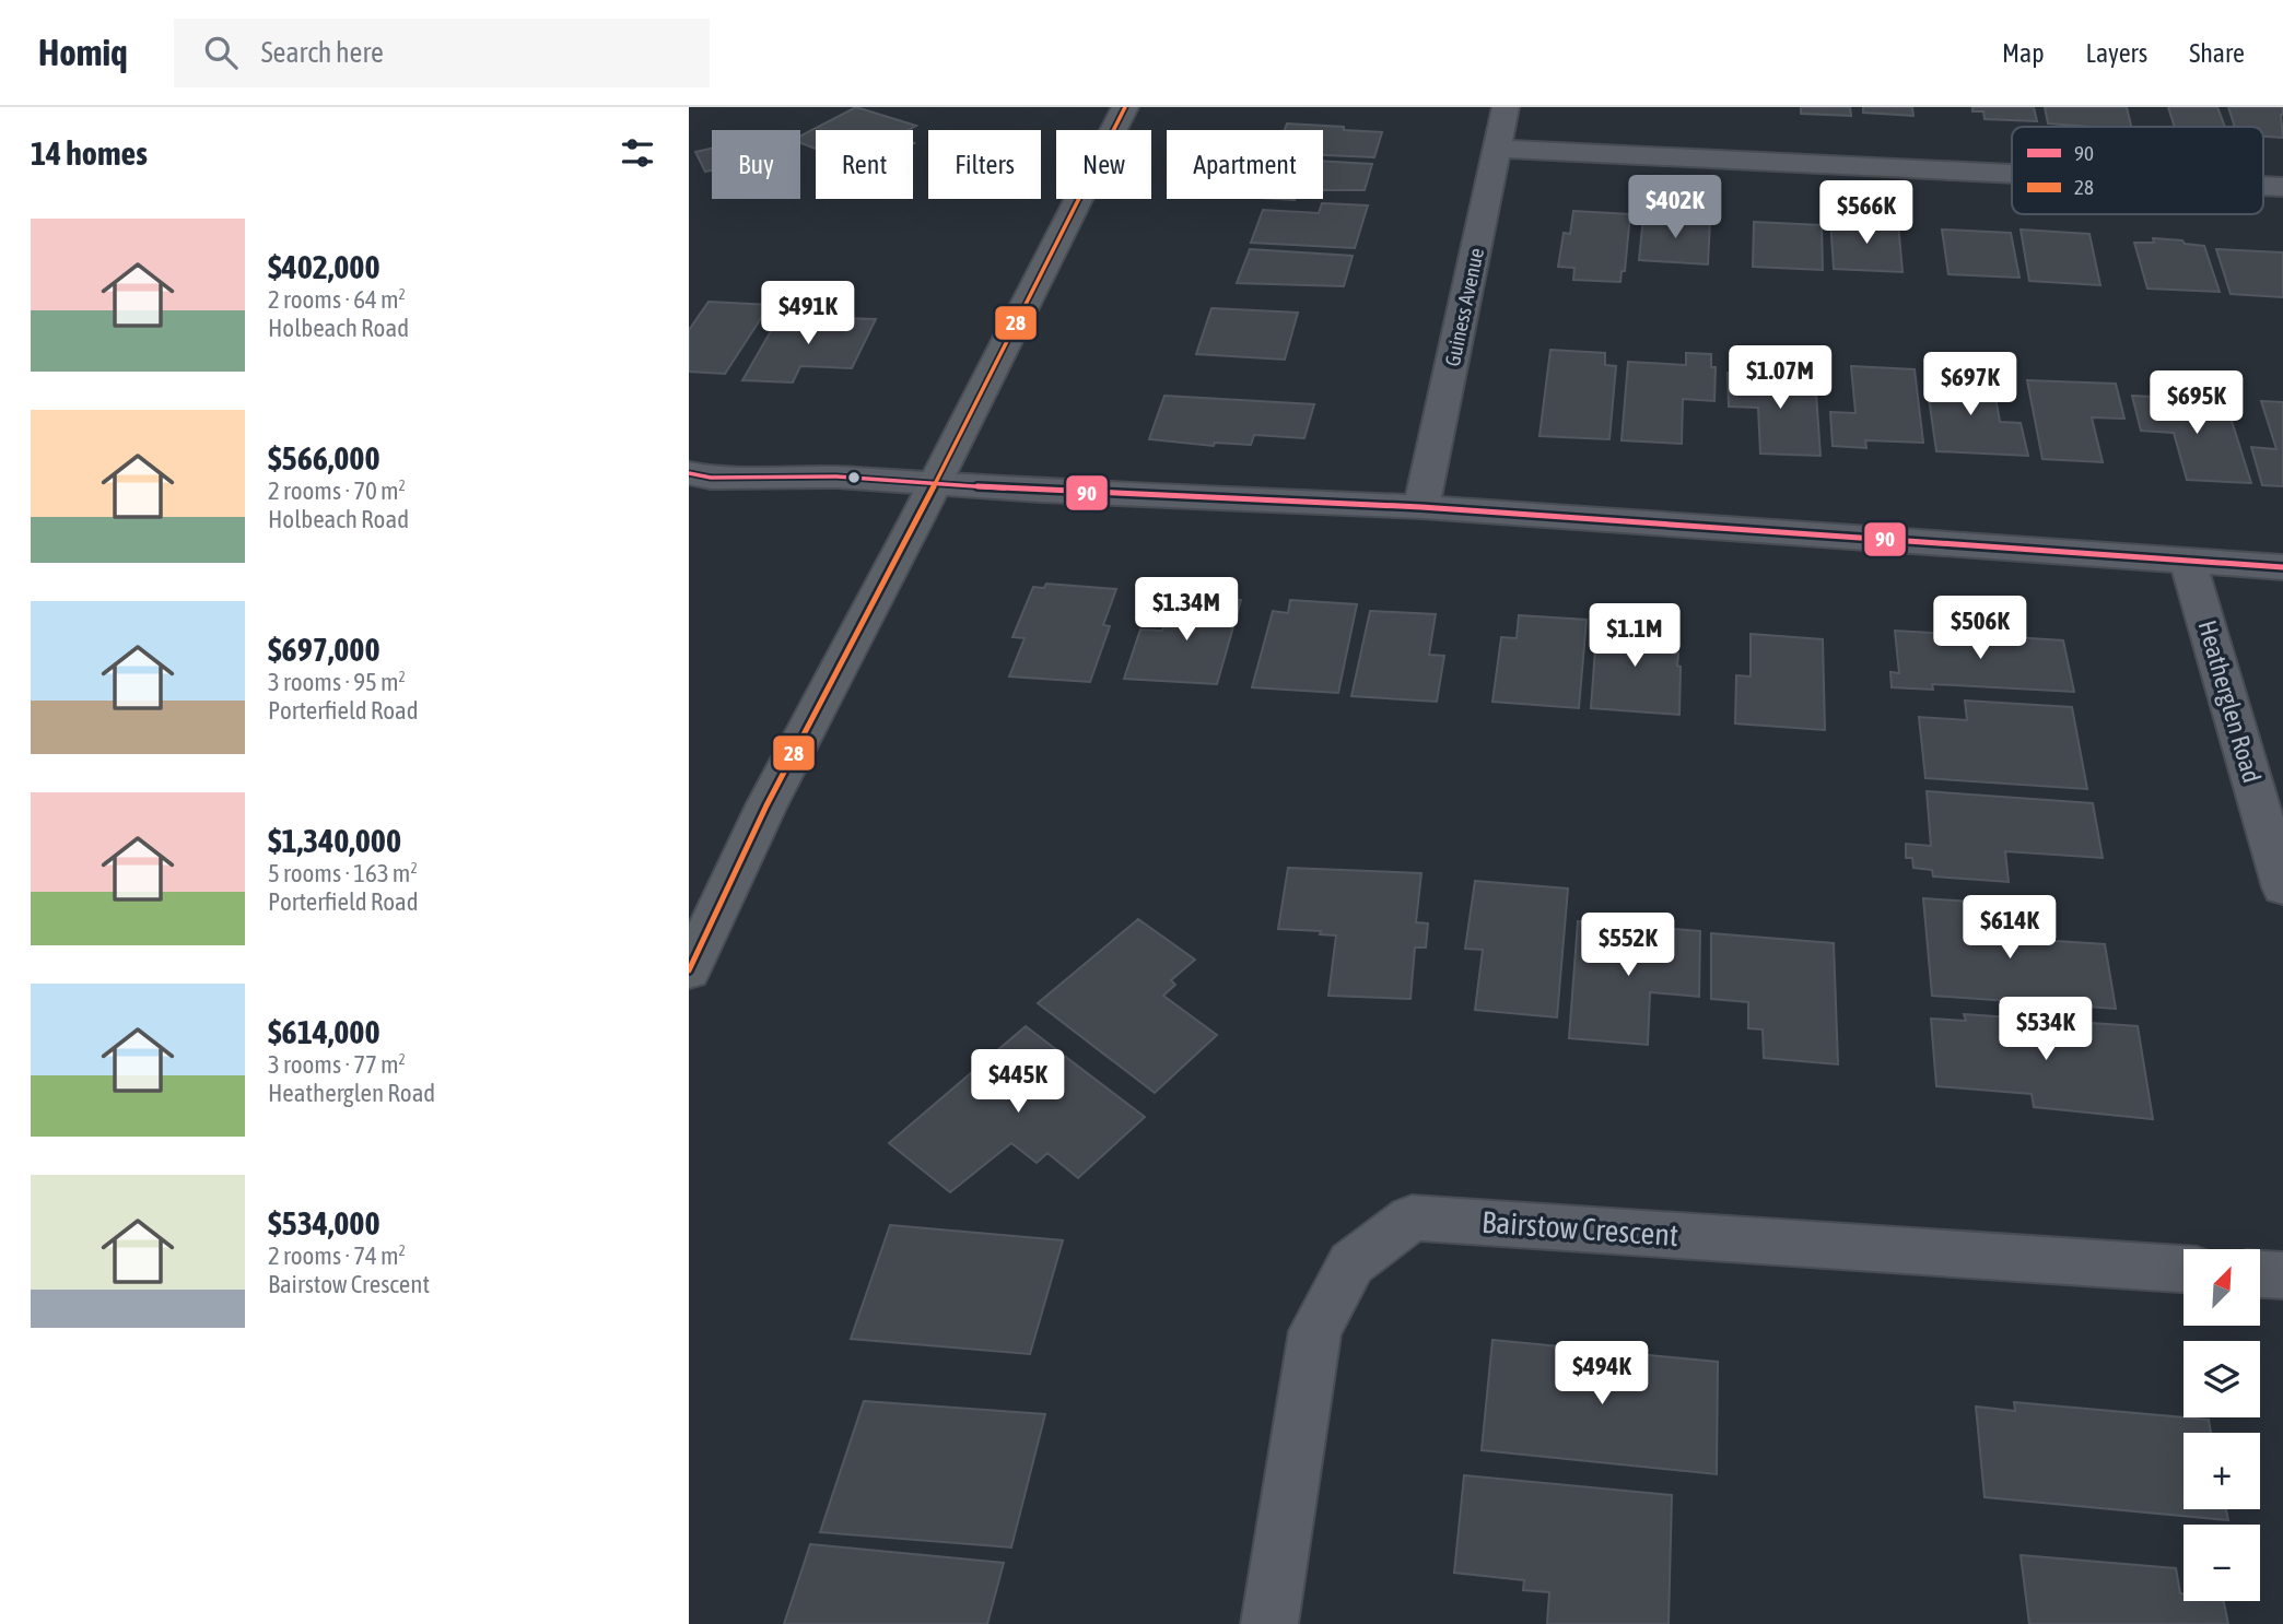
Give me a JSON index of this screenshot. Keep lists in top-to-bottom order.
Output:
{
  "streets": {
    "street": ["Guiness Avenue", "Heatherglen Road", "Bairstow Crescent"]
  },
  "lines": ["transit line 28", "transit line 90"],
  "legend": ["90", "28"],
  "north": "top right",
  "page": {
    "header": "Homiq",
    "search": "Search here",
    "nav": ["Map", "Layers", "Share"],
    "heading": "14 homes",
    "chip": [
      "Buy",
      "Rent",
      "Filters",
      "New",
      "Apartment"
    ],
    "price": [
      "$402K",
      "$566K",
      "$491K",
      "$1.07M",
      "$697K",
      "$695K",
      "$1.34M",
      "$506K",
      "$1.1M",
      "$614K",
      "$552K",
      "$534K",
      "$445K",
      "$494K"
    ],
    "list": [
      {
        "name": "$402,000",
        "note": "2 rooms · 64 m² · Holbeach Road"
      },
      {
        "name": "$566,000",
        "note": "2 rooms · 70 m² · Holbeach Road"
      },
      {
        "name": "$697,000",
        "note": "3 rooms · 95 m² · Porterfield Road"
      },
      {
        "name": "$1,340,000",
        "note": "5 rooms · 163 m² · Porterfield Road"
      },
      {
        "name": "$614,000",
        "note": "3 rooms · 77 m² · Heatherglen Road"
      },
      {
        "name": "$534,000",
        "note": "2 rooms · 74 m² · Bairstow Crescent"
      }
    ],
    "map_buttons": ["+", "−"]
  }
}
